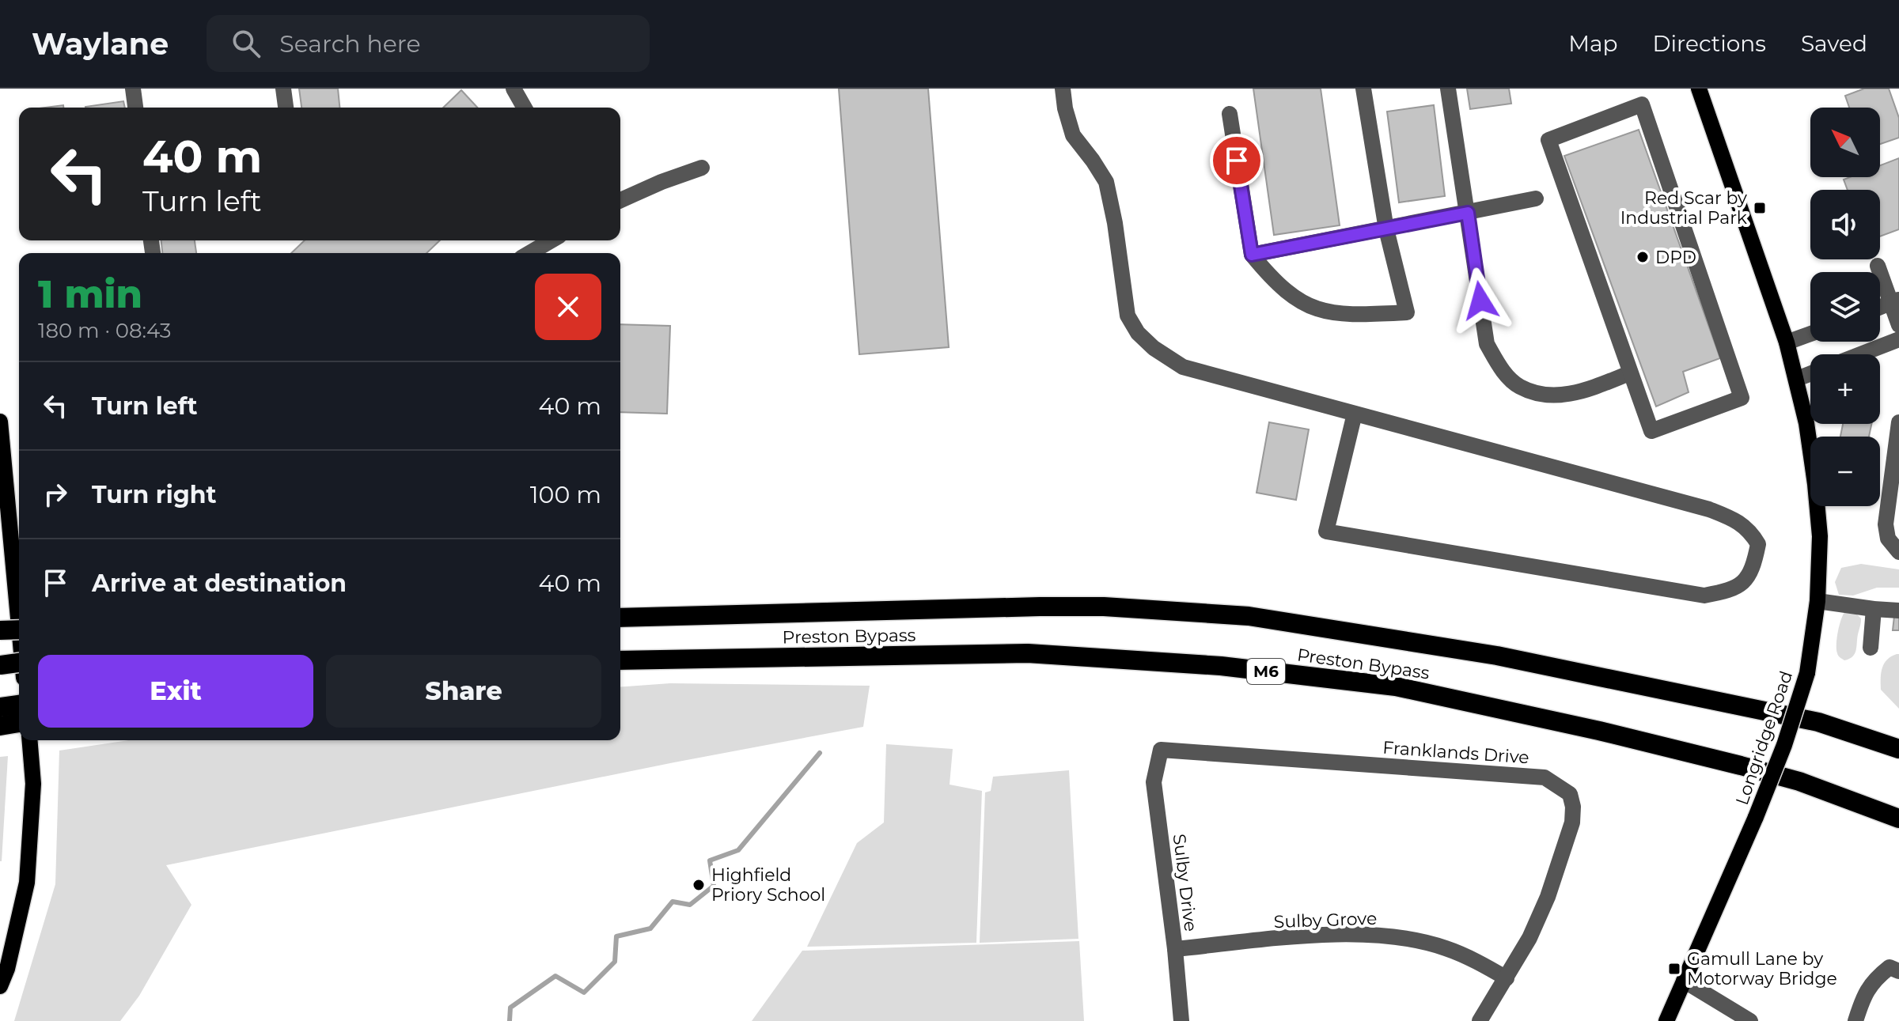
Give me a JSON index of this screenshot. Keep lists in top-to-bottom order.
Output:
{
  "streets": {
    "highway": ["Preston Bypass", "M6"],
    "main road": ["Longridge Road"],
    "street": ["Franklands Drive", "Sulby Drive", "Sulby Grove"]
  },
  "crossings": [
    ["Franklands Drive", "Sulby Drive"],
    ["Franklands Drive", "Sulby Grove"],
    ["Sulby Drive", "Sulby Grove"]
  ],
  "places": {
    "transit": ["Red Scar by Industrial Park", "Gamull Lane by Motorway Bridge"],
    "other": ["DPD", "Highfield Priory School"]
  },
  "north": "top left",
  "page": {
    "header": "Waylane",
    "search": "Search here",
    "nav": ["Map", "Directions", "Saved"],
    "map_buttons": ["+", "−"],
    "turn": ["40 m", "Turn left"],
    "heading": ["1 min", "180 m · 08:43"],
    "list": [
      {
        "name": "Turn left",
        "value": "40 m"
      },
      {
        "name": "Turn right",
        "value": "100 m"
      },
      {
        "name": "Arrive at destination",
        "value": "40 m"
      }
    ],
    "buttons": ["Exit", "Share"]
  }
}
